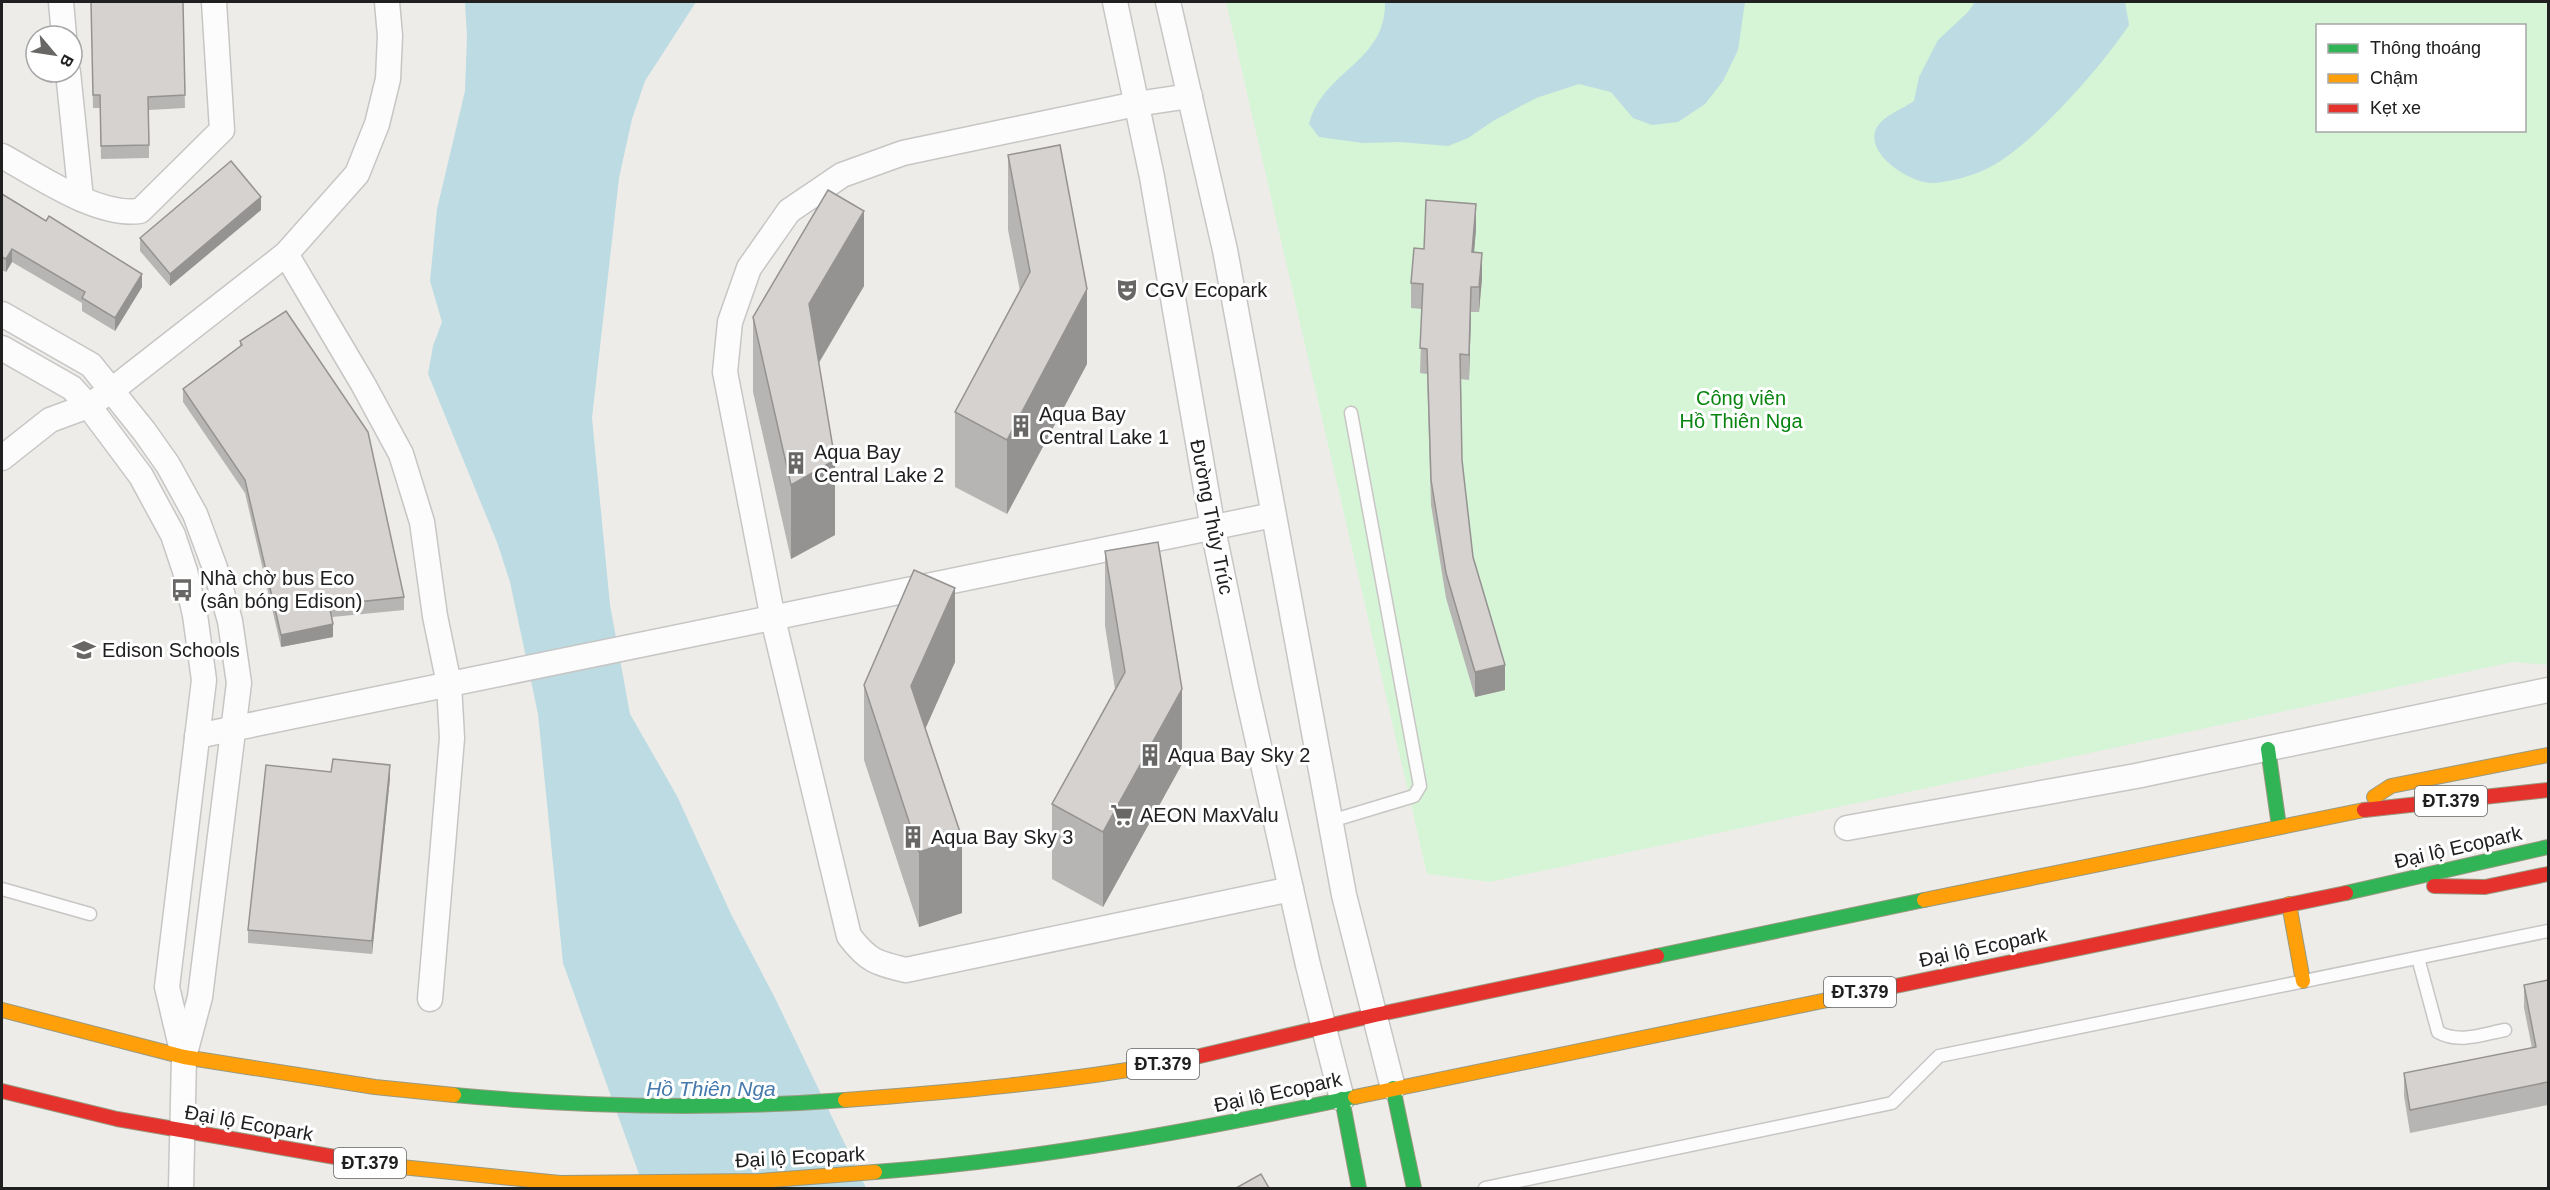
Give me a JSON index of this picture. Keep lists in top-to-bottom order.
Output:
{
  "streets": {
    "main road": ["ĐT.379", "Đại lộ Ecopark"],
    "street": ["Đường Thủy Trúc"]
  },
  "crossings": [
    ["Đường Thủy Trúc", "Đại lộ Ecopark"]
  ],
  "water": ["Hồ Thiên Nga"],
  "parks": ["Công viên Hồ Thiên Nga"],
  "places": {
    "theatre": ["CGV Ecopark"],
    "building": [
      "Aqua Bay Central Lake 1",
      "Aqua Bay Central Lake 2",
      "Aqua Bay Sky 2",
      "Aqua Bay Sky 3"
    ],
    "bus stop": ["Nhà chờ bus Eco (sân bóng Edison)"],
    "school or university": ["Edison Schools"],
    "supermarket": ["AEON MaxValu"]
  },
  "legend": ["Thông thoáng", "Chậm", "Kẹt xe"],
  "north": "bottom right"
}
